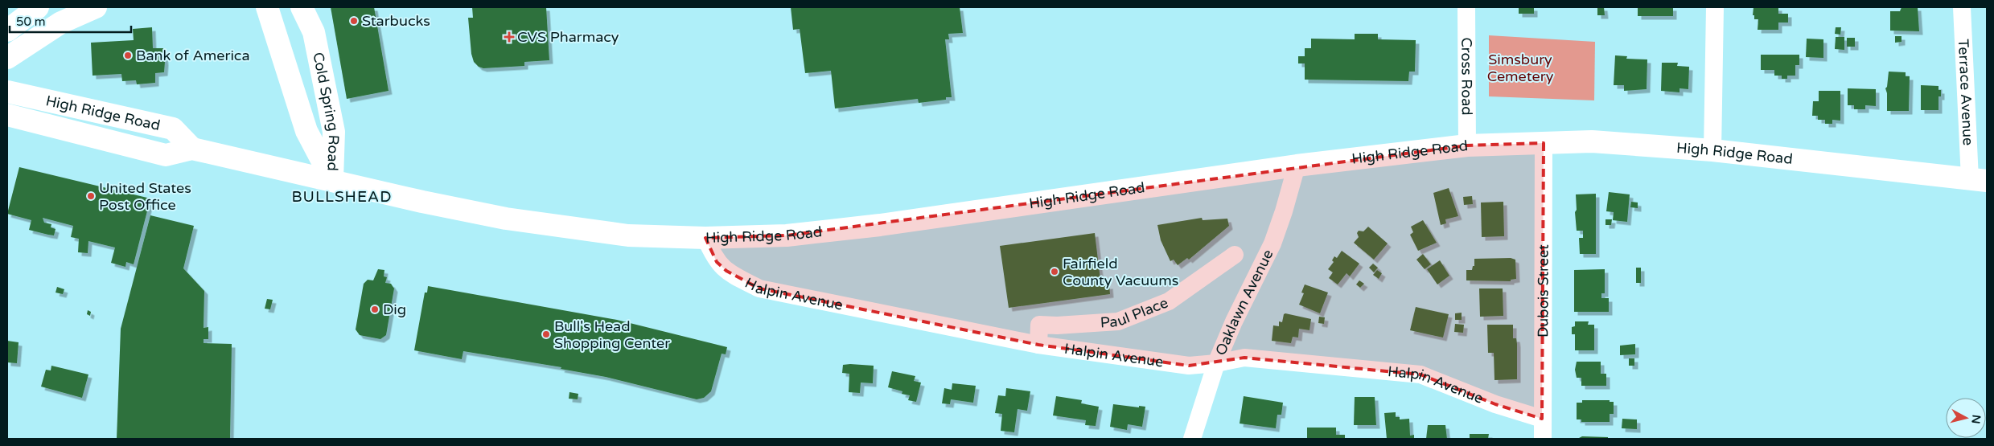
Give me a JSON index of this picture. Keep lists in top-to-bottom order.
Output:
{
  "streets": {
    "main road": ["High Ridge Road", "Cold Spring Road"],
    "street": [
      "Cross Road",
      "Terrace Avenue",
      "Dubois Street",
      "Halpin Avenue",
      "Oaklawn Avenue",
      "Paul Place"
    ]
  },
  "crossings": [
    ["Cross Road", "High Ridge Road"],
    ["Terrace Avenue", "High Ridge Road"],
    ["High Ridge Road", "Cold Spring Road"],
    ["High Ridge Road", "Dubois Street"],
    ["High Ridge Road", "Halpin Avenue"],
    ["High Ridge Road", "Oaklawn Avenue"],
    ["Dubois Street", "Halpin Avenue"],
    ["Halpin Avenue", "Oaklawn Avenue"],
    ["Halpin Avenue", "Paul Place"]
  ],
  "districts": ["BULLSHEAD"],
  "parks": ["Simsbury Cemetery"],
  "places": {
    "other": [
      "Starbucks",
      "Bank of America",
      "United States Post Office",
      "Fairfield County Vacuums",
      "Dig",
      "Bull's Head Shopping Center"
    ],
    "health": ["CVS Pharmacy"]
  },
  "scale_bar": "50 m",
  "north": "right"
}
